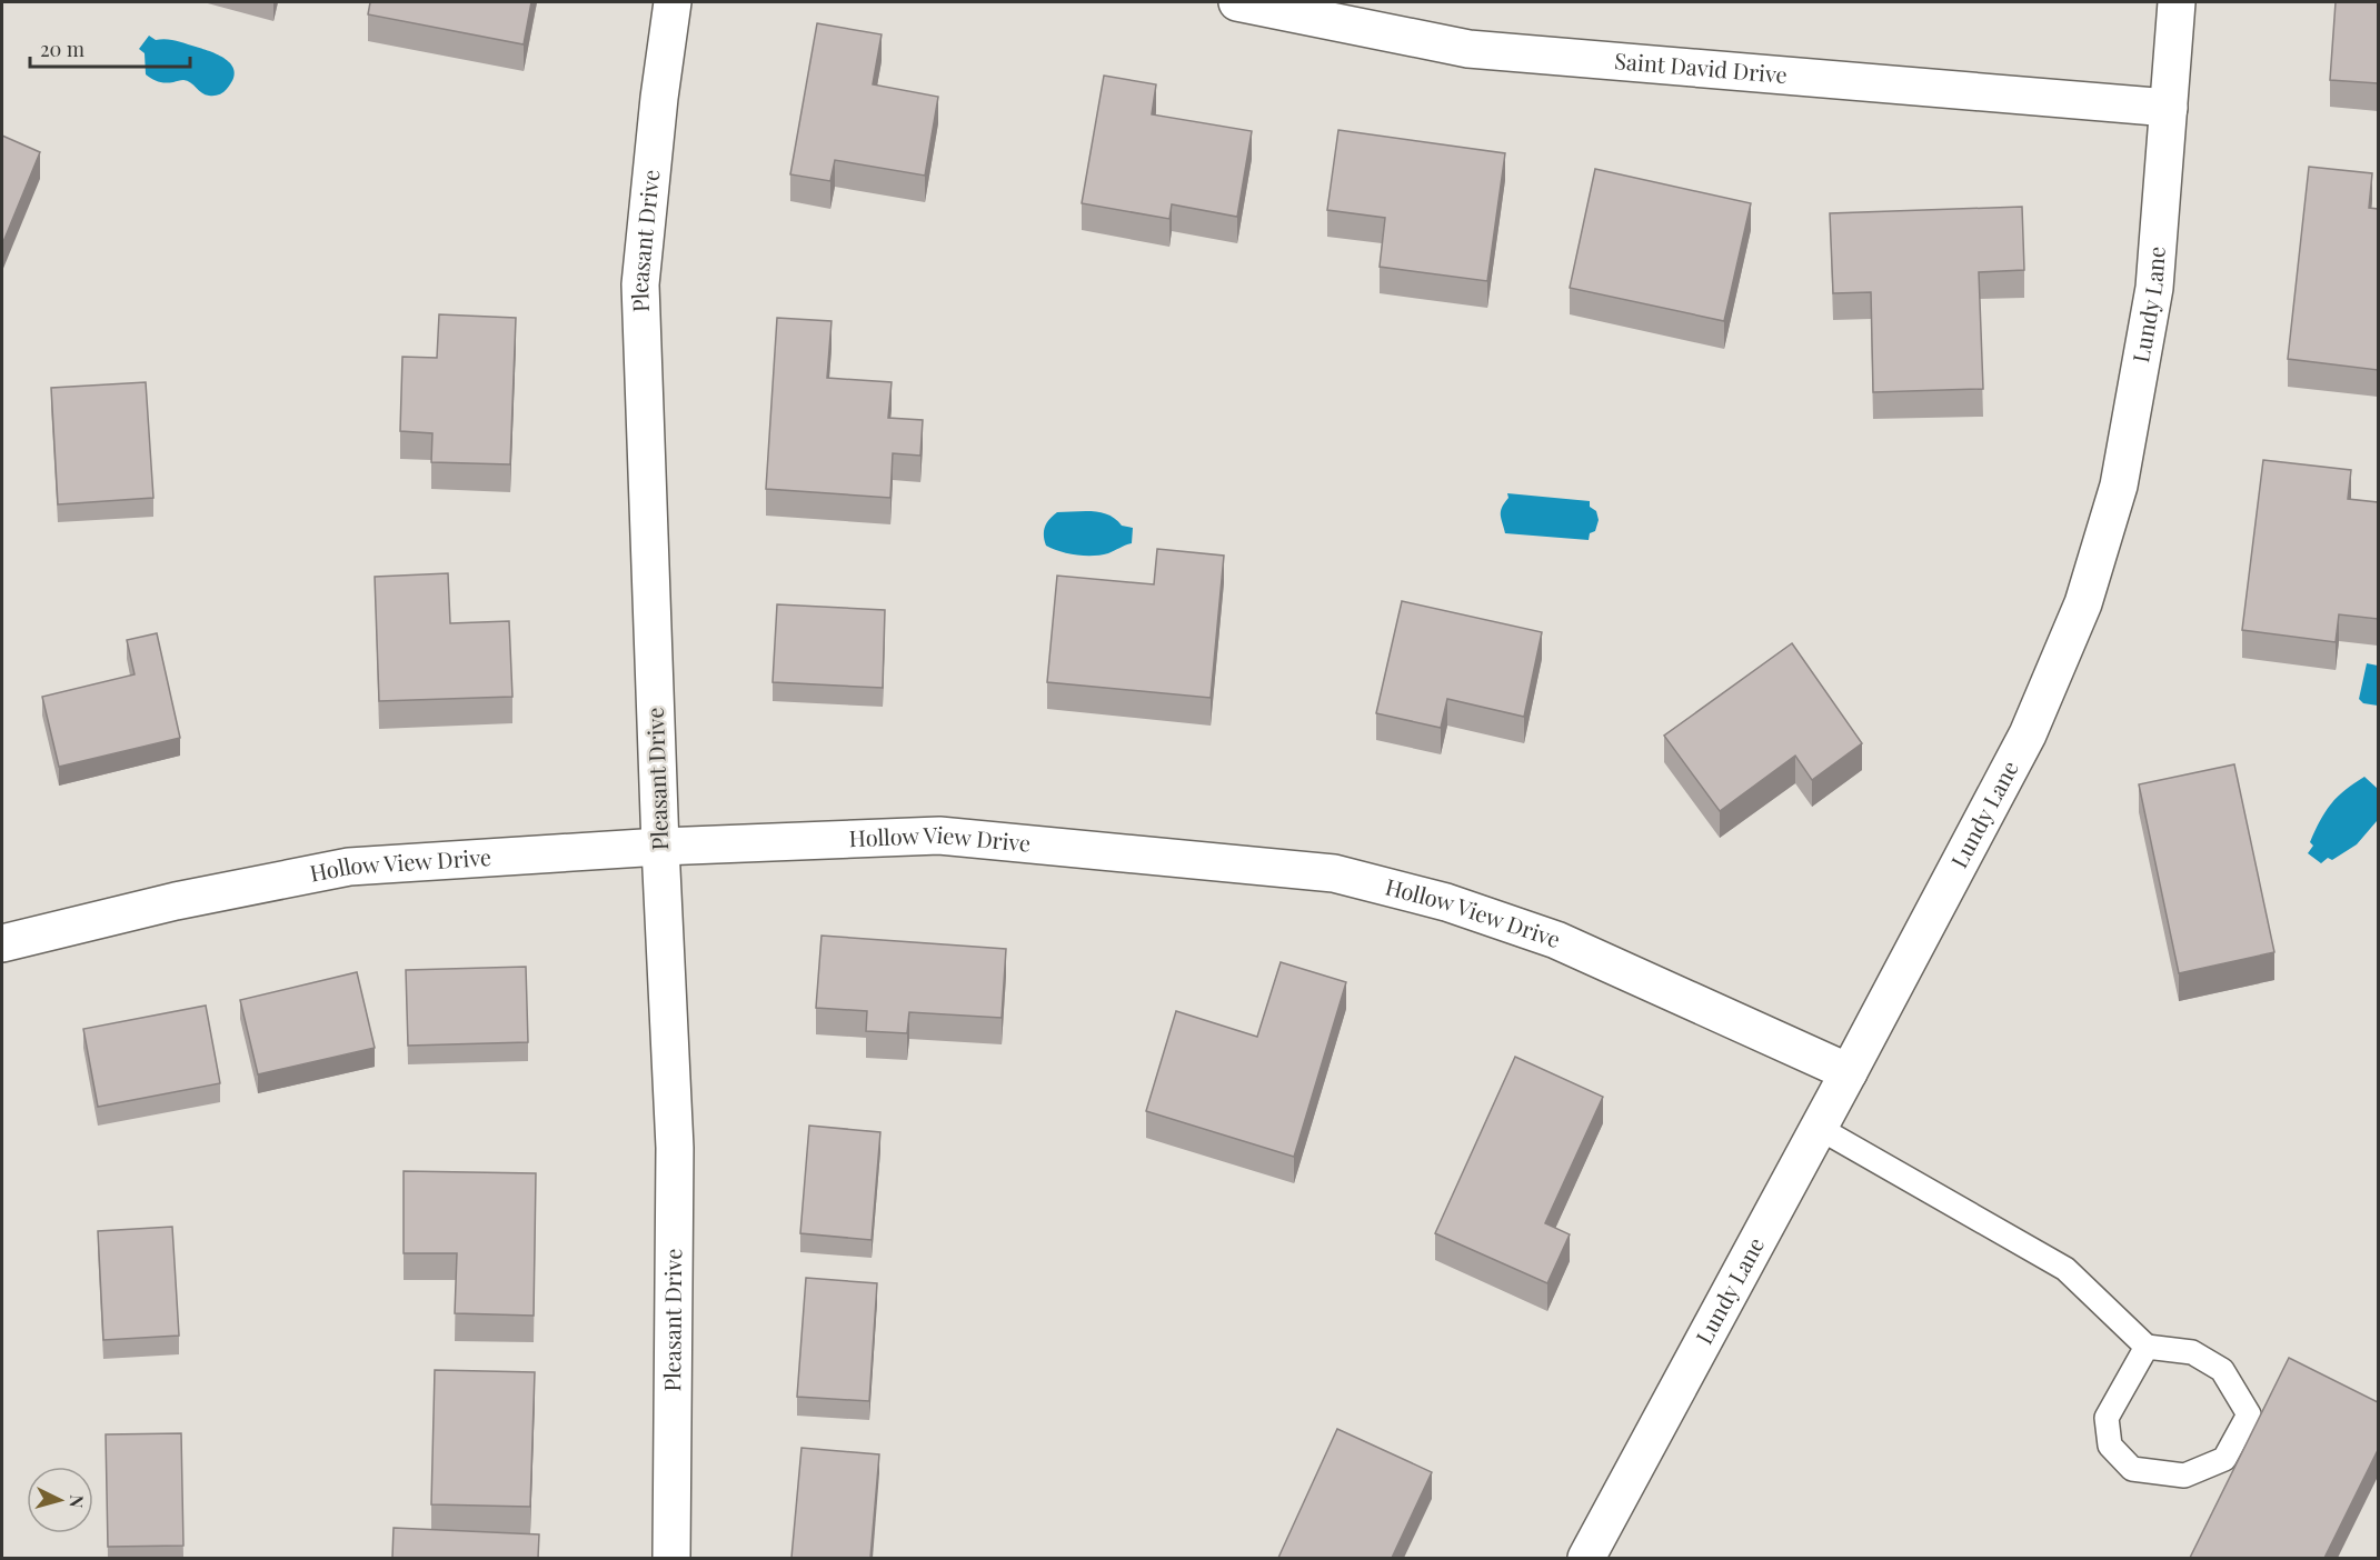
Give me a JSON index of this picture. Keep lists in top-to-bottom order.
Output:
{
  "streets": {
    "street": [
      "Saint David Drive",
      "Pleasant Drive",
      "Lundy Lane",
      "Hollow View Drive"
    ]
  },
  "crossings": [
    ["Saint David Drive", "Lundy Lane"],
    ["Pleasant Drive", "Hollow View Drive"],
    ["Lundy Lane", "Hollow View Drive"]
  ],
  "scale_bar": "20 m",
  "north": "right"
}
